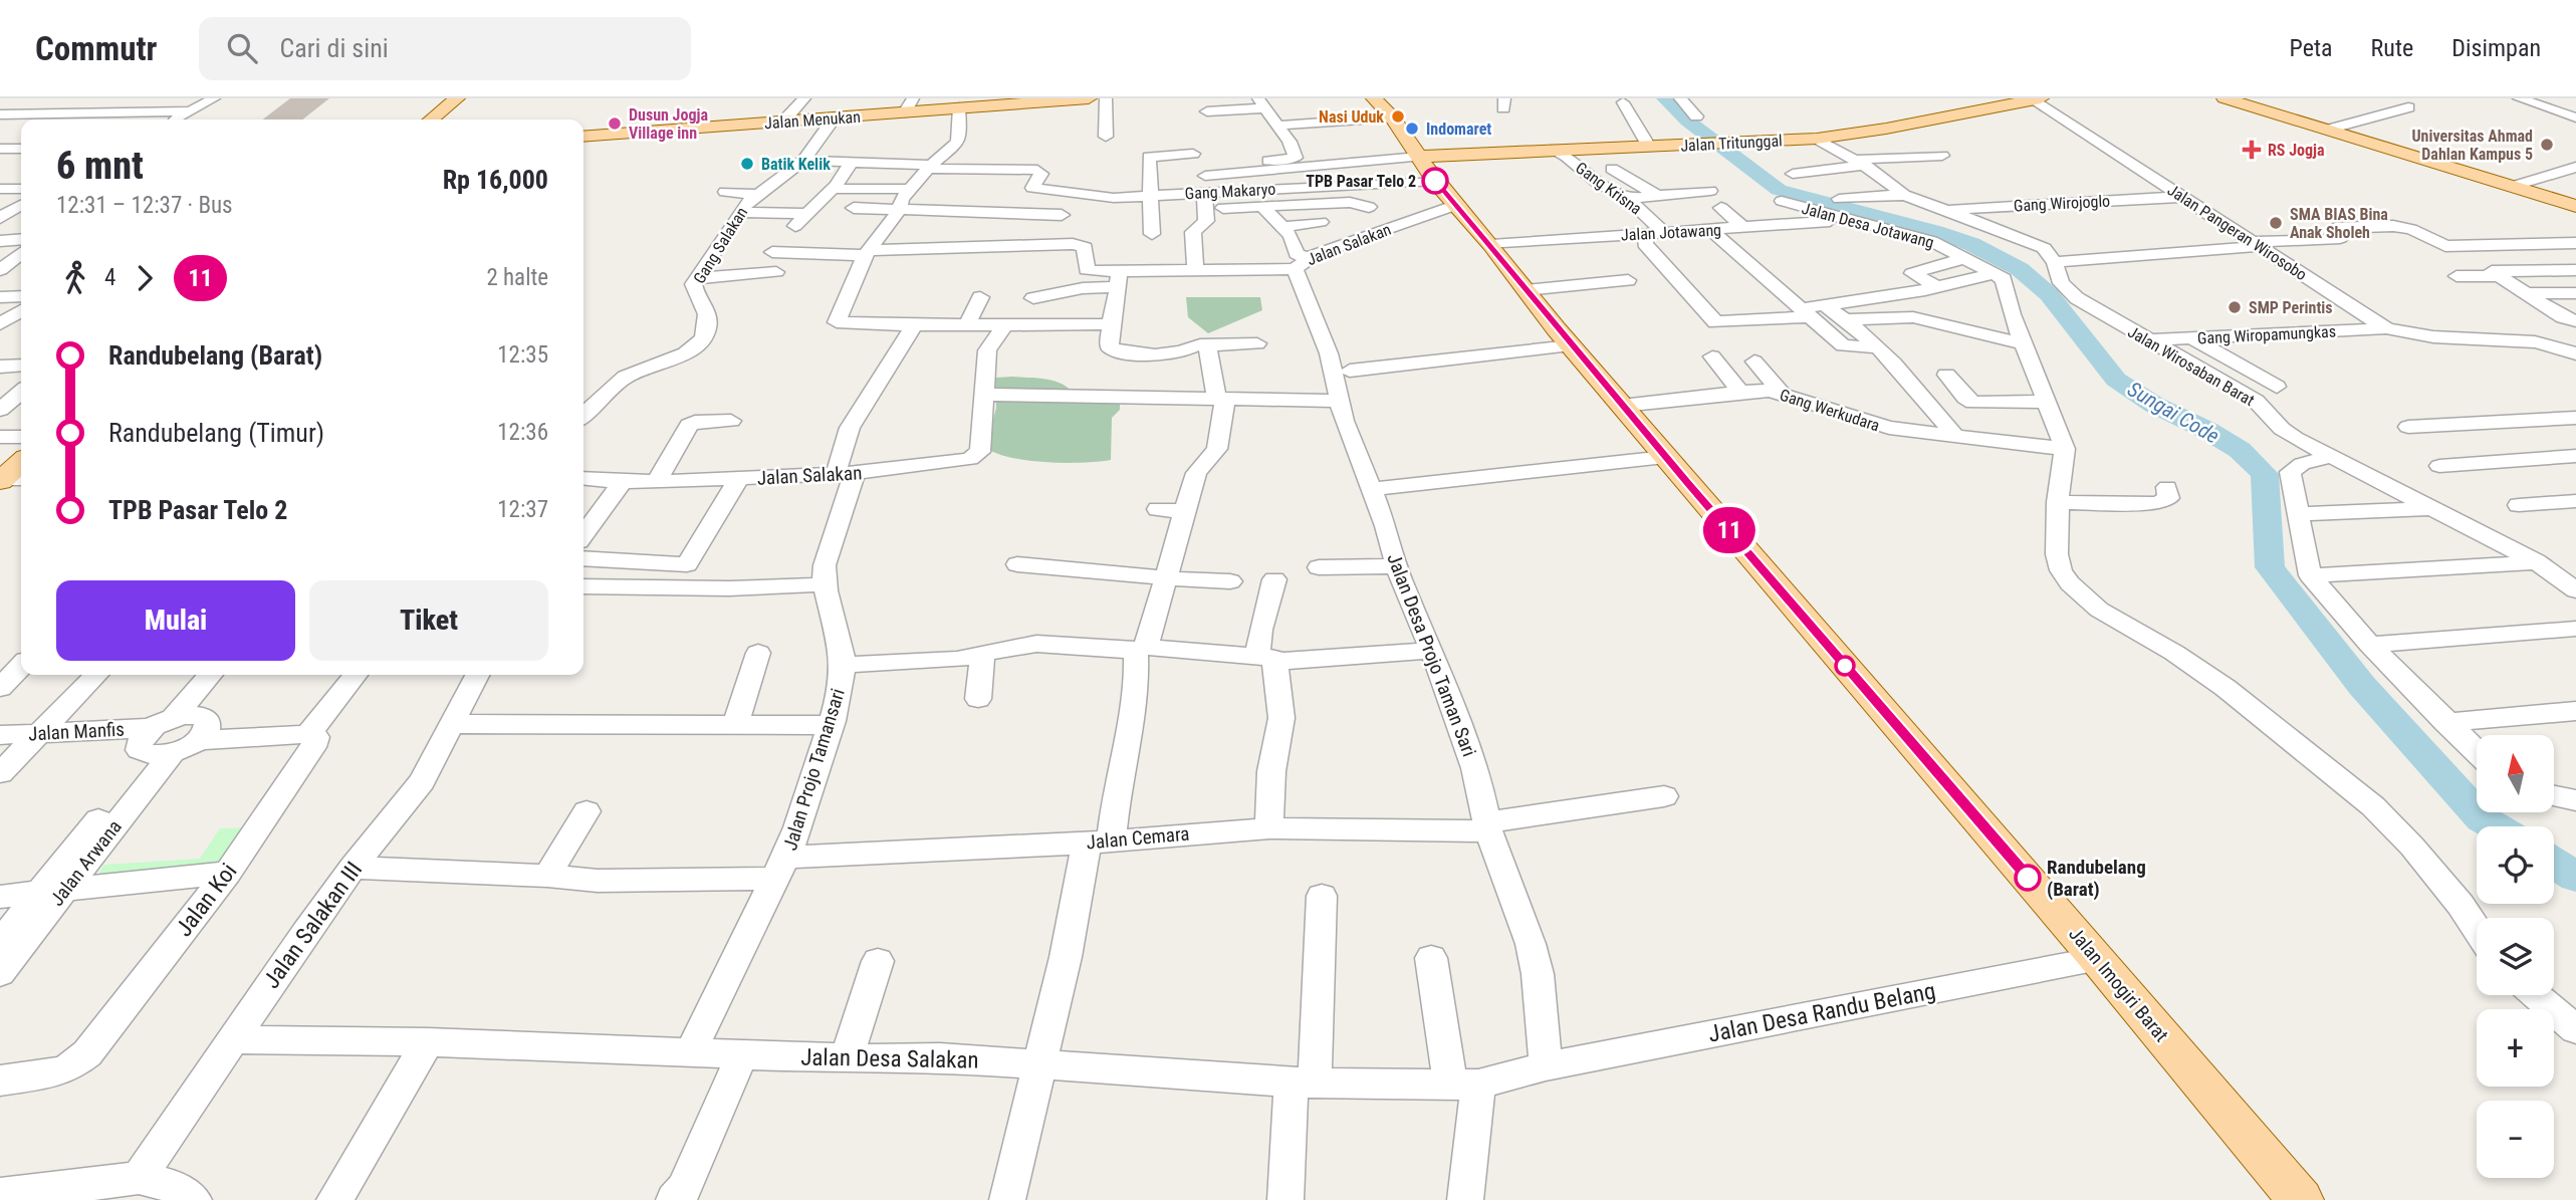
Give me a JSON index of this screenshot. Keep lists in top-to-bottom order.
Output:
{
  "streets": {
    "main road": ["Jalan Menukan", "Jalan Tritunggal", "Jalan Imogiri Barat"],
    "street": [
      "Gang Krisna",
      "Gang Makaryo",
      "Gang Wirojoglo",
      "Jalan Desa Jotawang",
      "Jalan Jotawang",
      "Jalan Pangeran Wirosobo",
      "Jalan Salakan",
      "Gang Salakan",
      "Gang Wiropamungkas",
      "Jalan Wirosaban Barat",
      "Gang Werkudara",
      "Jalan Desa Projo Taman Sari",
      "Jalan Manfis",
      "Jalan Projo Tamansari",
      "Jalan Cemara",
      "Jalan Arwana",
      "Jalan Koi",
      "Jalan Salakan III",
      "Jalan Desa Randu Belang",
      "Jalan Desa Salakan"
    ]
  },
  "crossings": [
    ["Jalan Menukan", "Gang Salakan"],
    ["Jalan Tritunggal", "Gang Krisna"],
    ["Jalan Tritunggal", "Gang Makaryo"],
    ["Jalan Tritunggal", "Jalan Pangeran Wirosobo"],
    ["Jalan Tritunggal", "Jalan Wirosaban Barat"],
    ["Jalan Tritunggal", "Jalan Imogiri Barat"],
    ["Gang Krisna", "Jalan Jotawang"],
    ["Gang Makaryo", "Jalan Imogiri Barat"],
    ["Gang Wirojoglo", "Jalan Pangeran Wirosobo"],
    ["Gang Wirojoglo", "Jalan Wirosaban Barat"],
    ["Jalan Desa Jotawang", "Jalan Jotawang"],
    ["Jalan Jotawang", "Jalan Imogiri Barat"],
    ["Jalan Pangeran Wirosobo", "Gang Wiropamungkas"],
    ["Jalan Salakan", "Jalan Desa Projo Taman Sari"],
    ["Jalan Salakan", "Jalan Projo Tamansari"],
    ["Jalan Salakan", "Jalan Imogiri Barat"],
    ["Gang Wiropamungkas", "Jalan Wirosaban Barat"],
    ["Gang Werkudara", "Jalan Imogiri Barat"],
    ["Jalan Desa Projo Taman Sari", "Jalan Cemara"],
    ["Jalan Desa Projo Taman Sari", "Jalan Desa Randu Belang"],
    ["Jalan Desa Projo Taman Sari", "Jalan Desa Salakan"],
    ["Jalan Manfis", "Jalan Arwana"],
    ["Jalan Manfis", "Jalan Koi"],
    ["Jalan Projo Tamansari", "Jalan Cemara"],
    ["Jalan Projo Tamansari", "Jalan Desa Salakan"],
    ["Jalan Cemara", "Jalan Salakan III"],
    ["Jalan Salakan III", "Jalan Desa Salakan"],
    ["Jalan Imogiri Barat", "Jalan Desa Randu Belang"],
    ["Jalan Desa Randu Belang", "Jalan Desa Salakan"]
  ],
  "water": ["Sungai Code"],
  "places": {
    "other": [
      "Nasi Uduk",
      "Dusun Jogja Village inn",
      "Indomaret",
      "Universitas Ahmad Dahlan Kampus 5",
      "Batik Kelik",
      "TPB Pasar Telo 2",
      "SMA BIAS Bina Anak Sholeh",
      "SMP Perintis",
      "Randubelang (Barat)"
    ],
    "health": ["RS Jogja"]
  },
  "lines": ["bus line 11"],
  "north": "top",
  "page": {
    "header": "Commutr",
    "search": "Cari di sini",
    "nav": ["Peta", "Rute", "Disimpan"],
    "on_map": "11",
    "heading": ["6 mnt", "12:31 – 12:37 · Bus", "Rp 16,000"],
    "legs": ["4", "11", "2 halte"],
    "list": [
      {
        "name": "Randubelang (Barat)",
        "value": "12:35"
      },
      {
        "name": "Randubelang (Timur)",
        "value": "12:36"
      },
      {
        "name": "TPB Pasar Telo 2",
        "value": "12:37"
      }
    ],
    "buttons": ["Mulai", "Tiket"],
    "map_buttons": ["+", "−"]
  }
}
